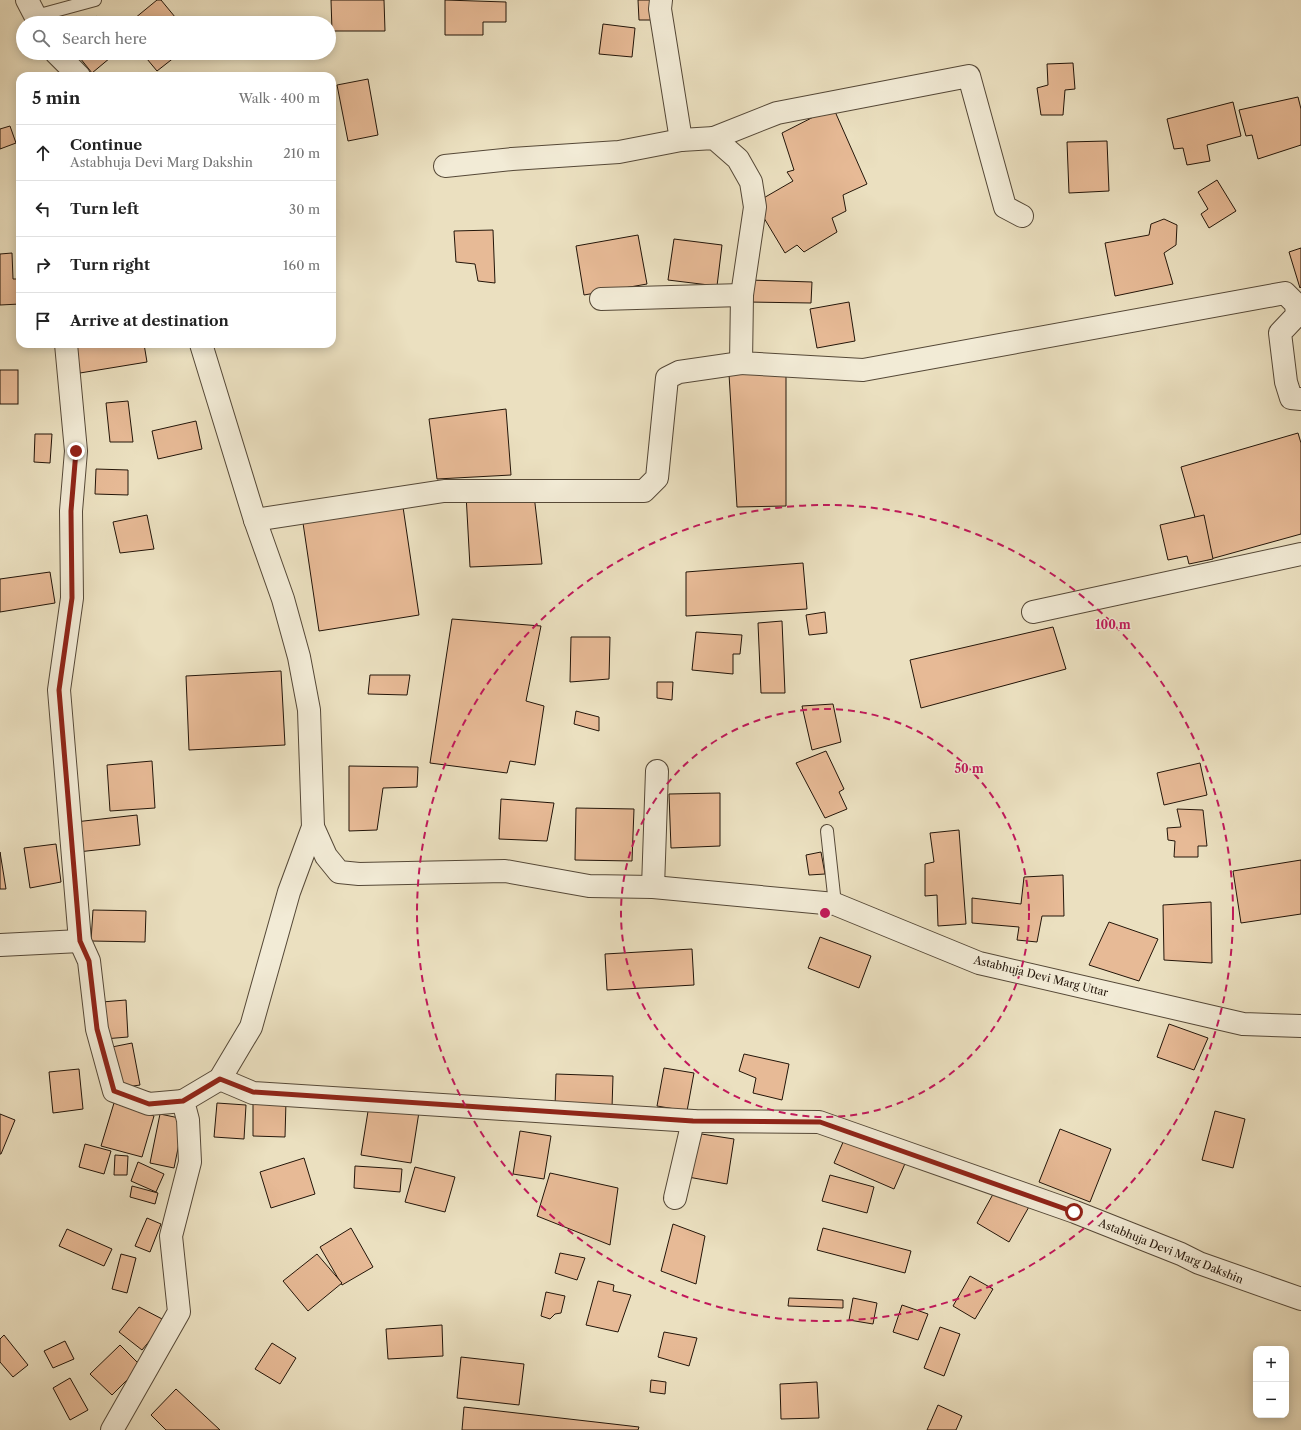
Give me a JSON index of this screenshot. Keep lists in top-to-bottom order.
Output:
{
  "streets": {
    "street": ["Astabhuja Devi Marg Uttar", "Astabhuja Devi Marg Dakshin"]
  },
  "page": {
    "search": "Search here",
    "heading": ["5 min", "Walk · 400 m"],
    "list": [
      ["Continue", "Astabhuja Devi Marg Dakshin", "210 m"],
      ["Turn left", "30 m"],
      ["Turn right", "160 m"],
      "Arrive at destination"
    ],
    "map_buttons": ["+", "−"]
  },
  "rings": ["100 m", "50 m"]
}
